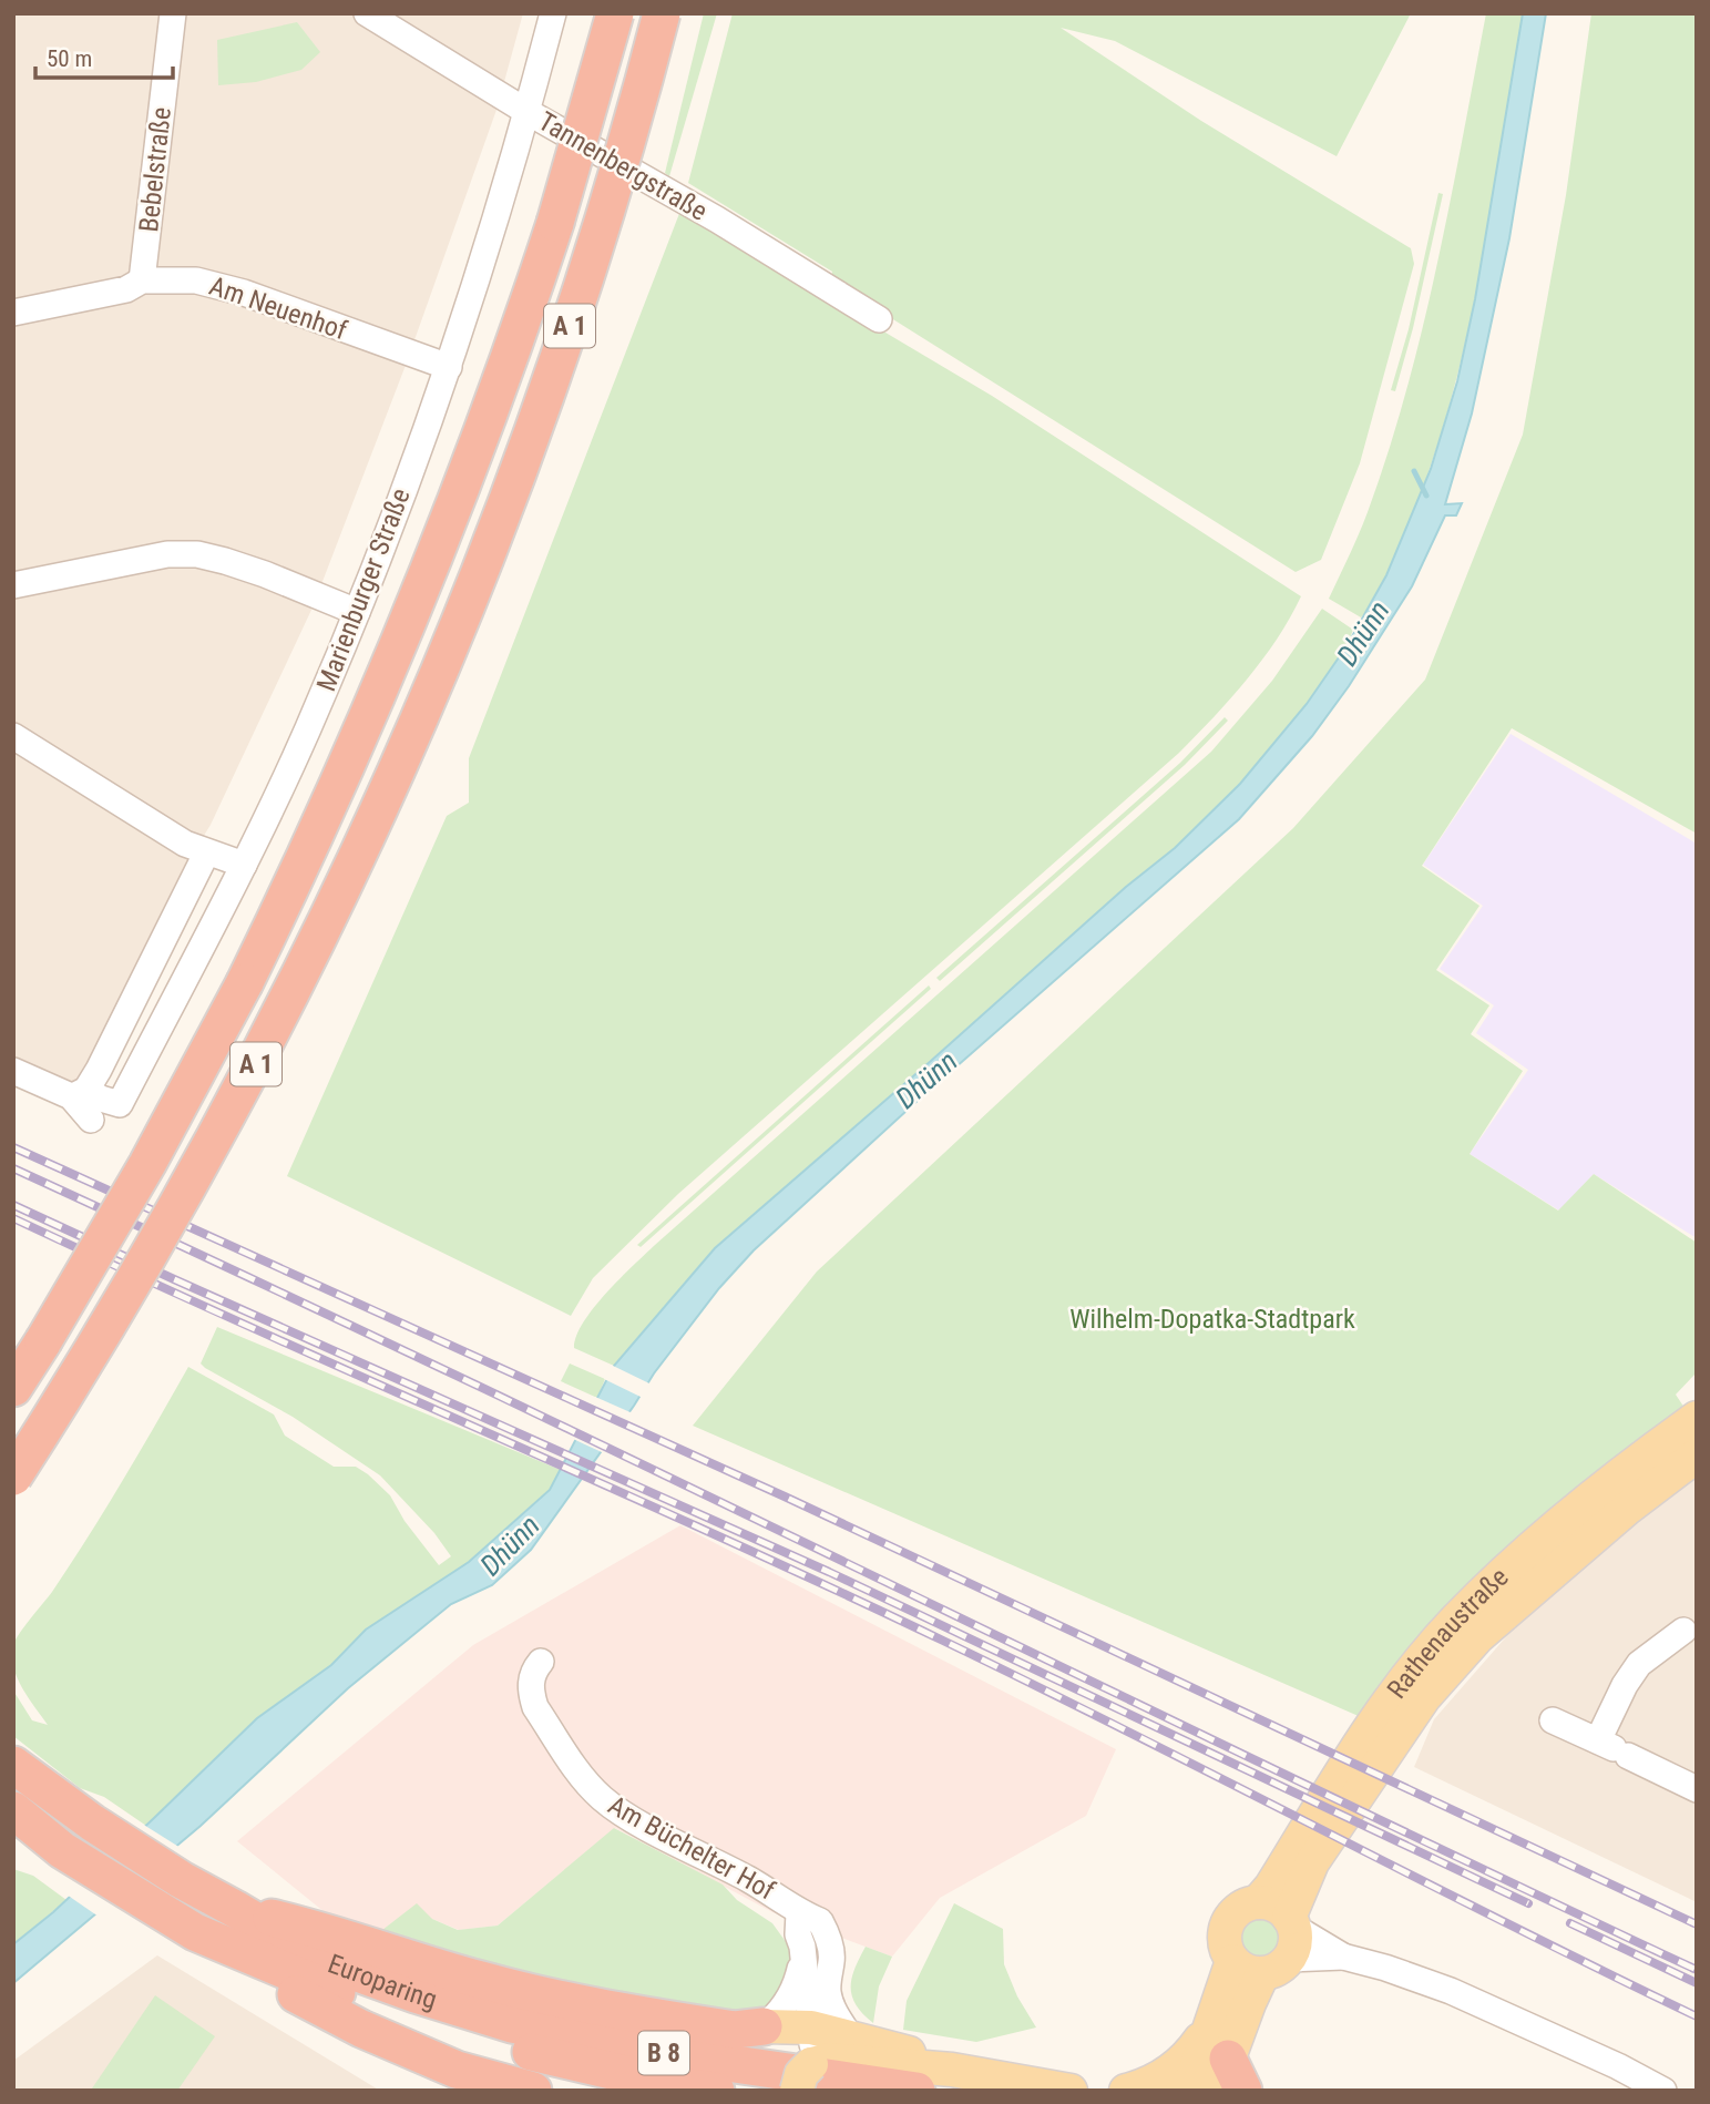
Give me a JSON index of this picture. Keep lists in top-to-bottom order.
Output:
{
  "streets": {
    "highway": ["A 1", "Europaring", "B 8"],
    "main road": ["Rathenaustraße"],
    "street": [
      "Tannenbergstraße",
      "Bebelstraße",
      "Am Neuenhof",
      "Marienburger Straße",
      "Am Büchelter Hof"
    ]
  },
  "crossings": [
    ["Tannenbergstraße", "Marienburger Straße"],
    ["Bebelstraße", "Am Neuenhof"],
    ["Am Neuenhof", "Marienburger Straße"]
  ],
  "water": ["Dhünn"],
  "parks": ["Wilhelm-Dopatka-Stadtpark"],
  "scale_bar": "50 m"
}
